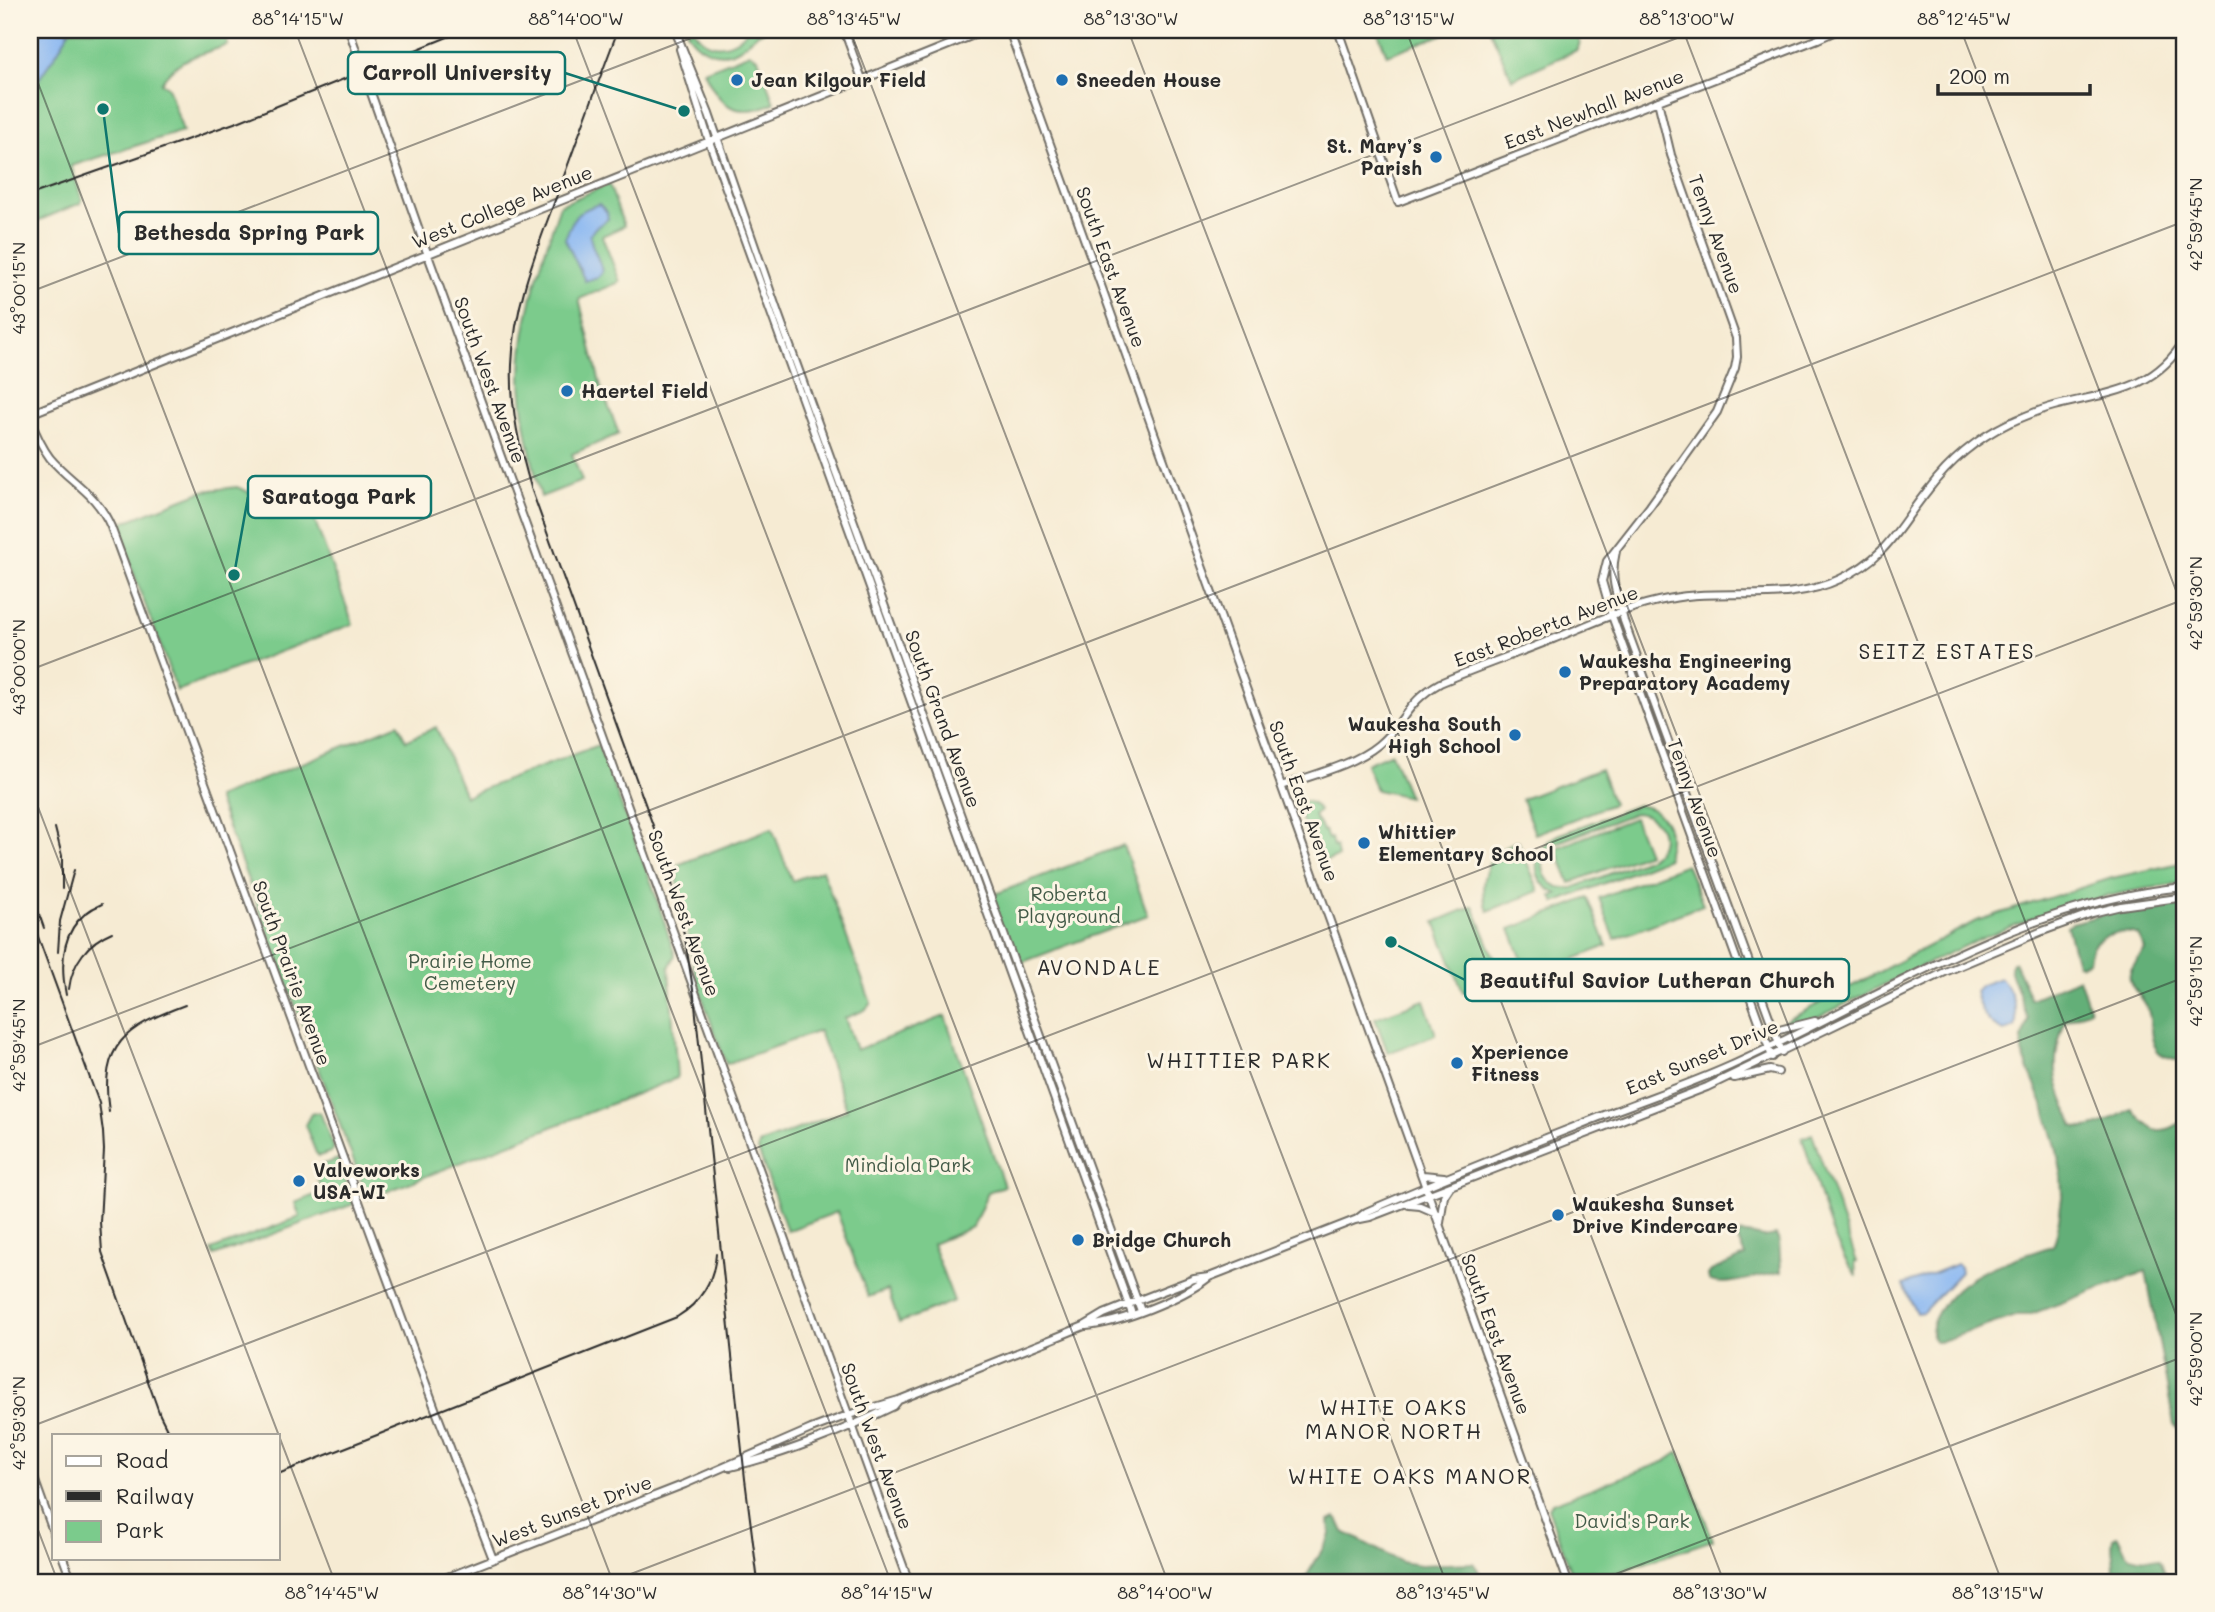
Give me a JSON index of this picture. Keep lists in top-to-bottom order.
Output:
{
  "streets": {
    "street": [
      "East Newhall Avenue",
      "West College Avenue",
      "Tenny Avenue",
      "South East Avenue",
      "South West Avenue",
      "East Roberta Avenue",
      "South Grand Avenue",
      "South Prairie Avenue",
      "East Sunset Drive",
      "West Sunset Drive"
    ]
  },
  "crossings": [
    ["East Newhall Avenue", "Tenny Avenue"],
    ["West College Avenue", "South West Avenue"],
    ["West College Avenue", "South Grand Avenue"],
    ["West College Avenue", "South Prairie Avenue"],
    ["Tenny Avenue", "East Roberta Avenue"],
    ["Tenny Avenue", "East Sunset Drive"],
    ["South East Avenue", "East Roberta Avenue"],
    ["South East Avenue", "East Sunset Drive"],
    ["South East Avenue", "West Sunset Drive"],
    ["South West Avenue", "West Sunset Drive"],
    ["South Grand Avenue", "West Sunset Drive"],
    ["South Prairie Avenue", "West Sunset Drive"],
    ["East Sunset Drive", "West Sunset Drive"]
  ],
  "districts": [
    "SEITZ ESTATES",
    "AVONDALE",
    "WHITTIER PARK",
    "WHITE OAKS MANOR NORTH",
    "WHITE OAKS MANOR"
  ],
  "parks": [
    "Roberta Playground",
    "Prairie Home Cemetery",
    "Mindiola Park",
    "David's Park"
  ],
  "places": [
    "Jean Kilgour Field",
    "Sneeden House",
    "Bethesda Spring Park",
    "Carroll University",
    "St. Mary’s Parish",
    "Haertel Field",
    "Saratoga Park",
    "Waukesha Engineering Preparatory Academy",
    "Waukesha South High School",
    "Whittier Elementary School",
    "Beautiful Savior Lutheran Church",
    "Xperience Fitness",
    "Valveworks USA-WI",
    "Waukesha Sunset Drive Kindercare",
    "Bridge Church"
  ],
  "legend": ["Road", "Railway", "Park"],
  "scale_bar": "200 m",
  "coordinates": [
    "88°14'15\"W",
    "88°14'00\"W",
    "88°13'45\"W",
    "88°13'30\"W",
    "88°13'15\"W",
    "88°13'00\"W",
    "88°12'45\"W",
    "42°59'45\"N",
    "43°00'15\"N",
    "42°59'30\"N",
    "43°00'00\"N",
    "42°59'15\"N",
    "42°59'00\"N",
    "88°14'45\"W",
    "88°14'30\"W"
  ]
}
